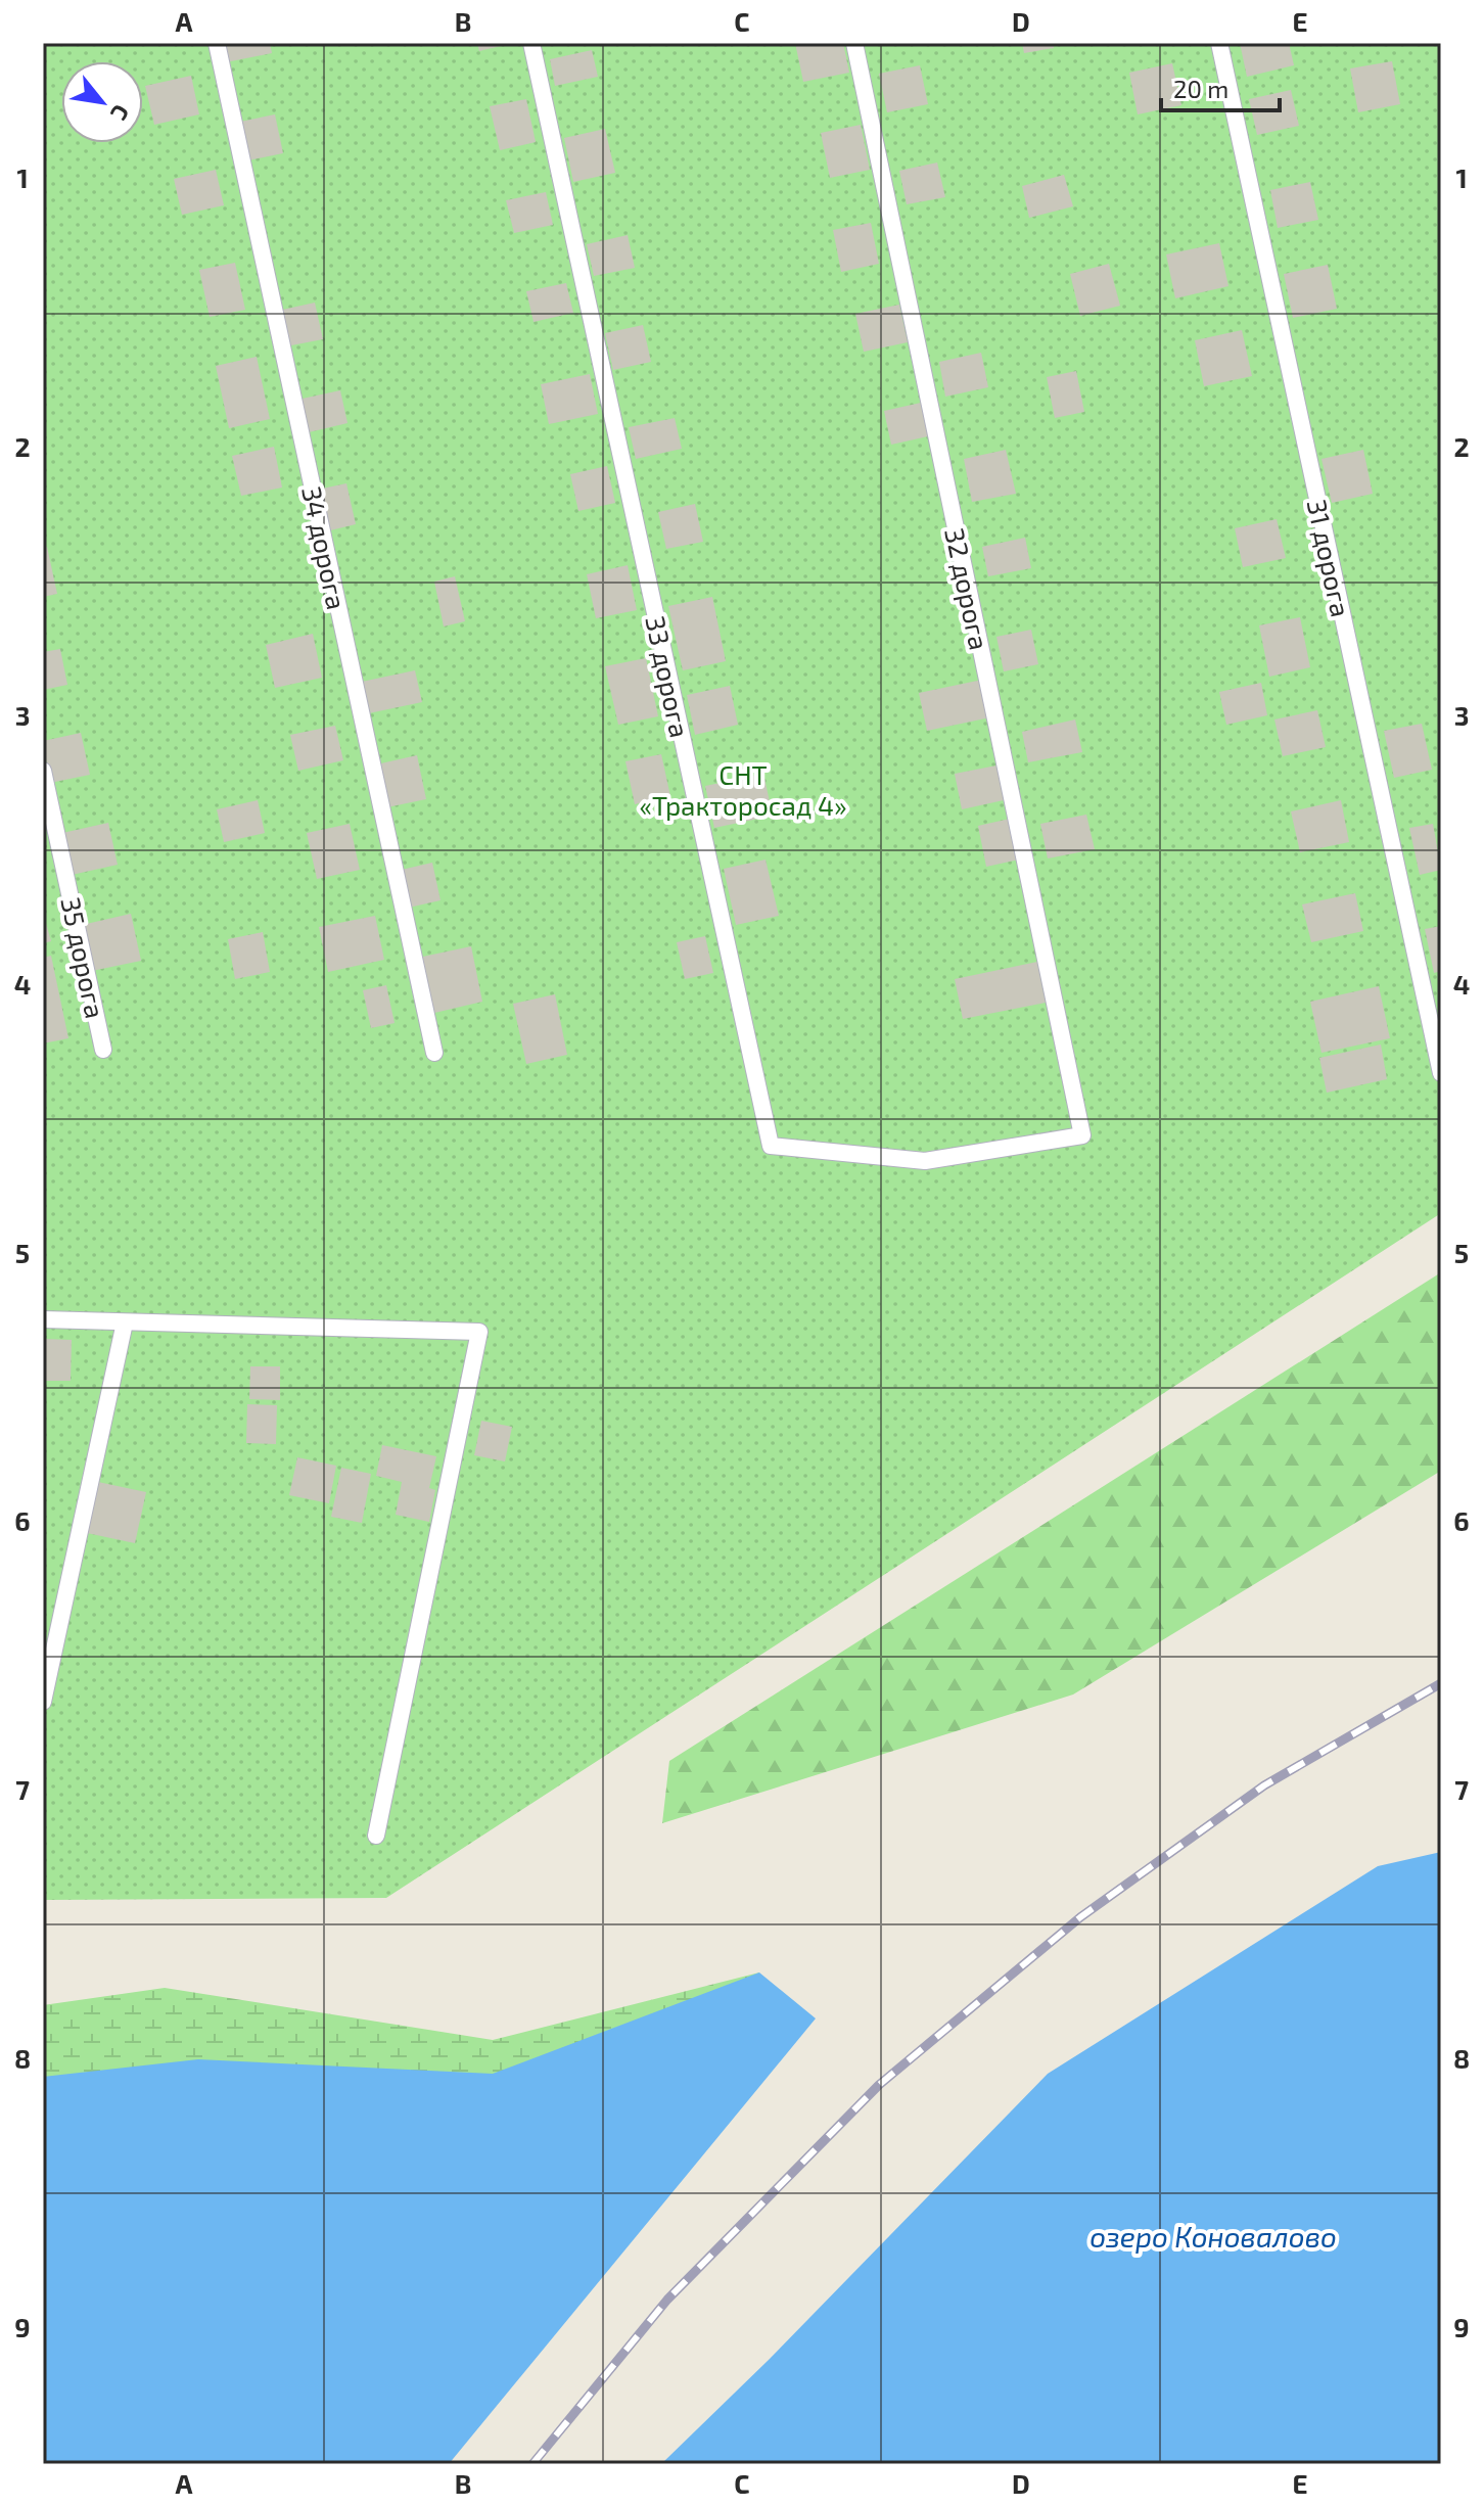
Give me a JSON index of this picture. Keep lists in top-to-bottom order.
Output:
{
  "streets": {
    "lane": [
      "34 дорога",
      "31 дорога",
      "32 дорога",
      "33 дорога",
      "35 дорога"
    ]
  },
  "crossings": [
    ["32 дорога", "33 дорога"]
  ],
  "water": ["озеро Коновалово"],
  "parks": ["СНТ «Тракторосад 4»"],
  "scale_bar": "20 m",
  "north": "bottom right",
  "grid": {
    "columns": [
      "A",
      "B",
      "C",
      "D",
      "E"
    ],
    "rows": [
      "1",
      "2",
      "3",
      "4",
      "5",
      "6",
      "7",
      "8",
      "9"
    ]
  }
}
